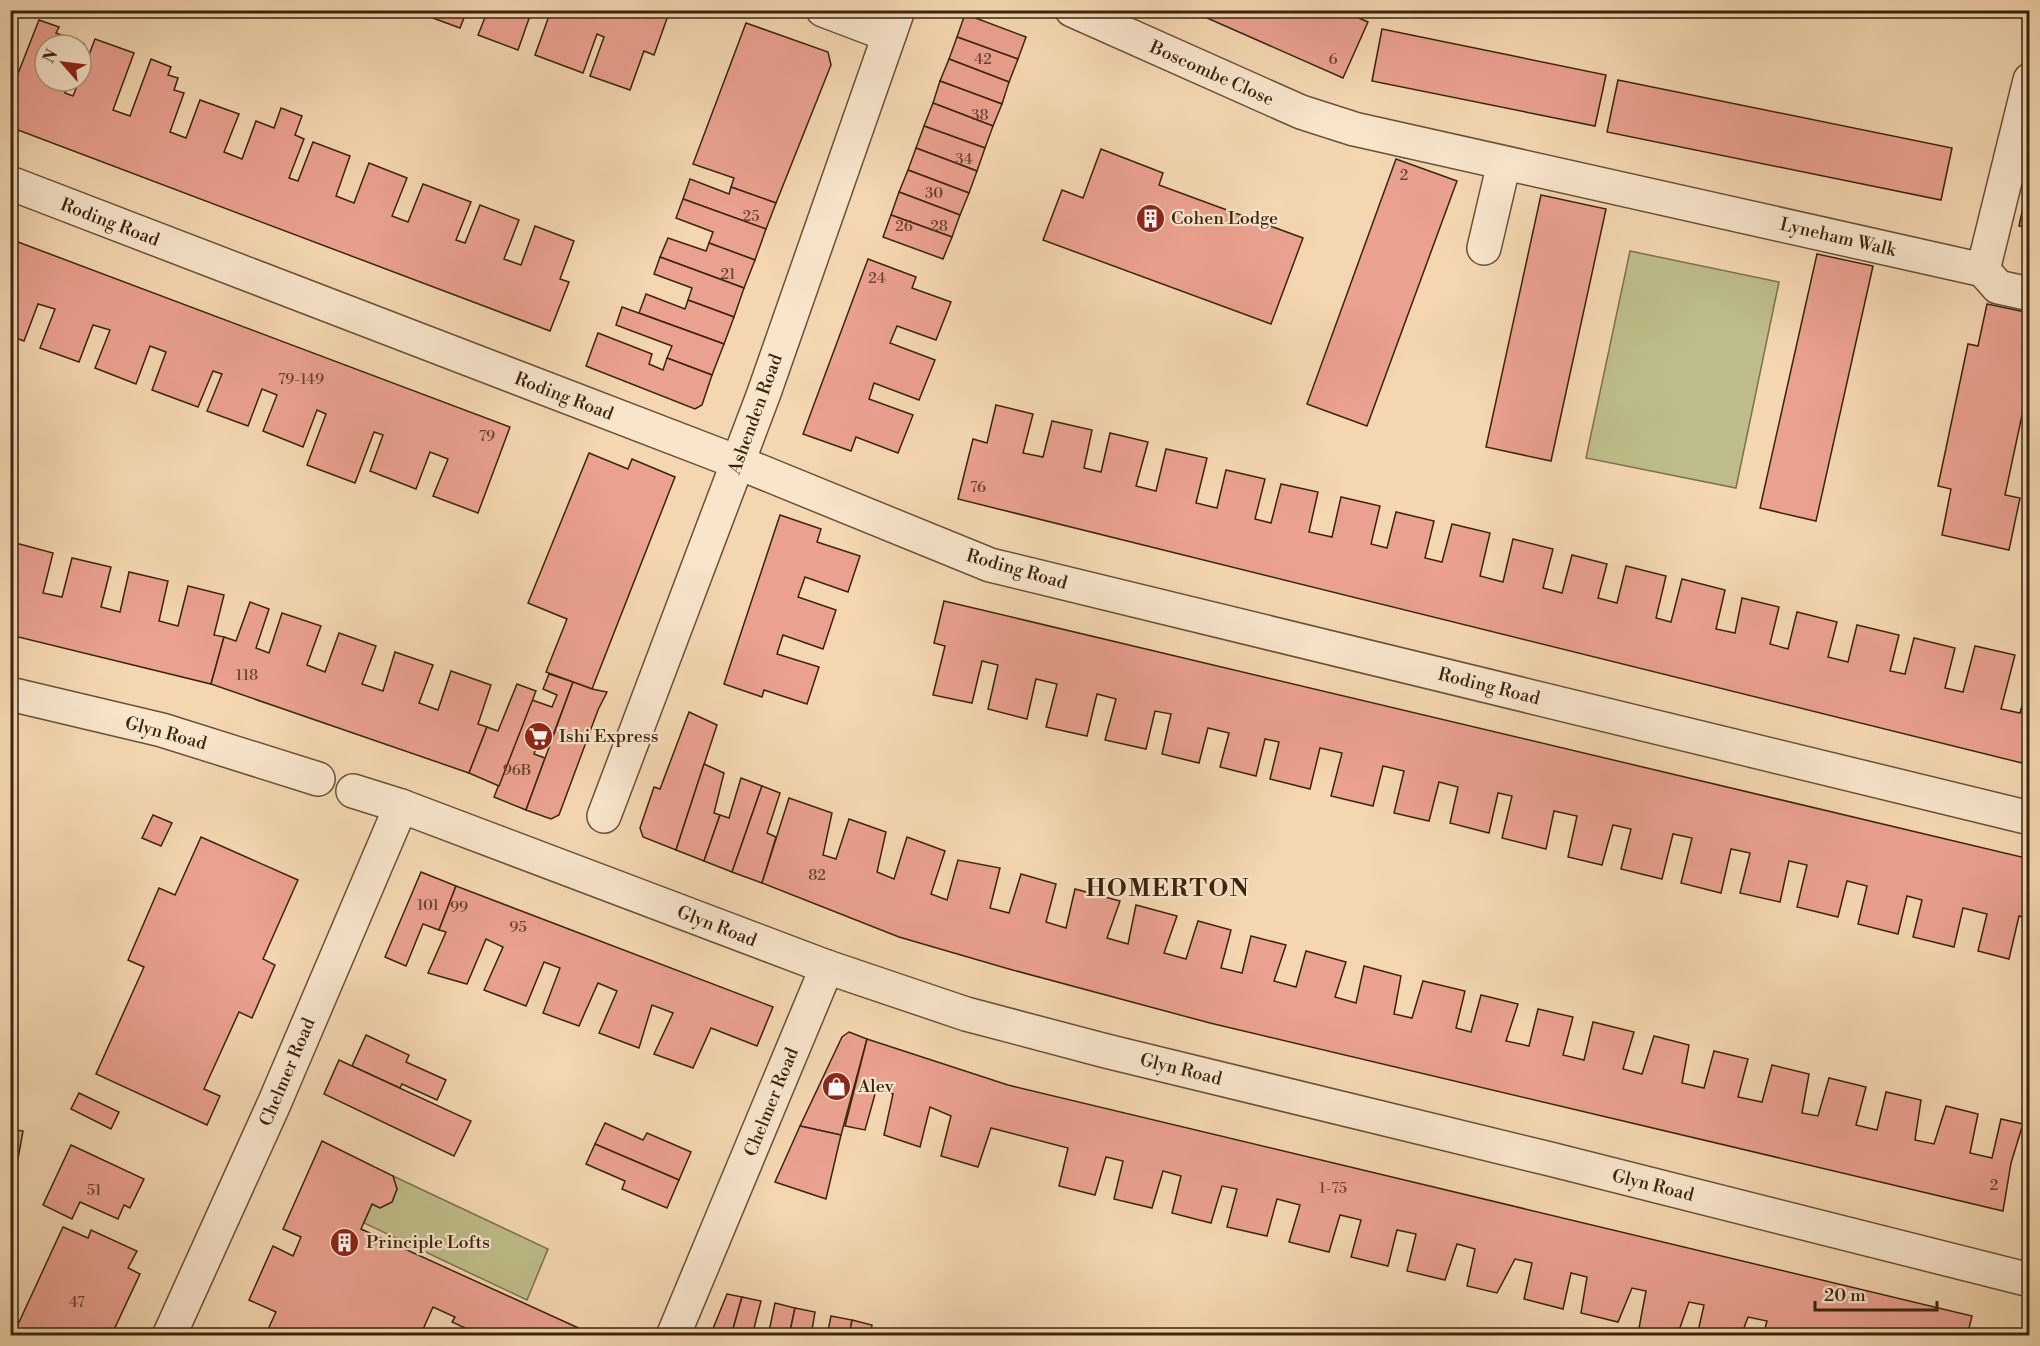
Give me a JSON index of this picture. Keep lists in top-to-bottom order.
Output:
{
  "streets": {
    "street": [
      "Boscombe Close",
      "Roding Road",
      "Lyneham Walk",
      "Ashenden Road",
      "Glyn Road",
      "Chelmer Road"
    ]
  },
  "crossings": [
    ["Boscombe Close", "Lyneham Walk"],
    ["Roding Road", "Ashenden Road"],
    ["Glyn Road", "Chelmer Road"]
  ],
  "districts": ["HOMERTON"],
  "places": {
    "building": ["Cohen Lodge", "Principle Lofts"],
    "supermarket": ["Ishi Express"],
    "shop": ["Alev"]
  },
  "house_numbers": [
    "42",
    "6",
    "38",
    "34",
    "2",
    "30",
    "25",
    "26",
    "28",
    "21",
    "24",
    "79-149",
    "79",
    "76",
    "118",
    "96B",
    "82",
    "101",
    "99",
    "95",
    "2",
    "1-75",
    "51",
    "47"
  ],
  "scale_bar": "20 m",
  "north": "top left"
}
